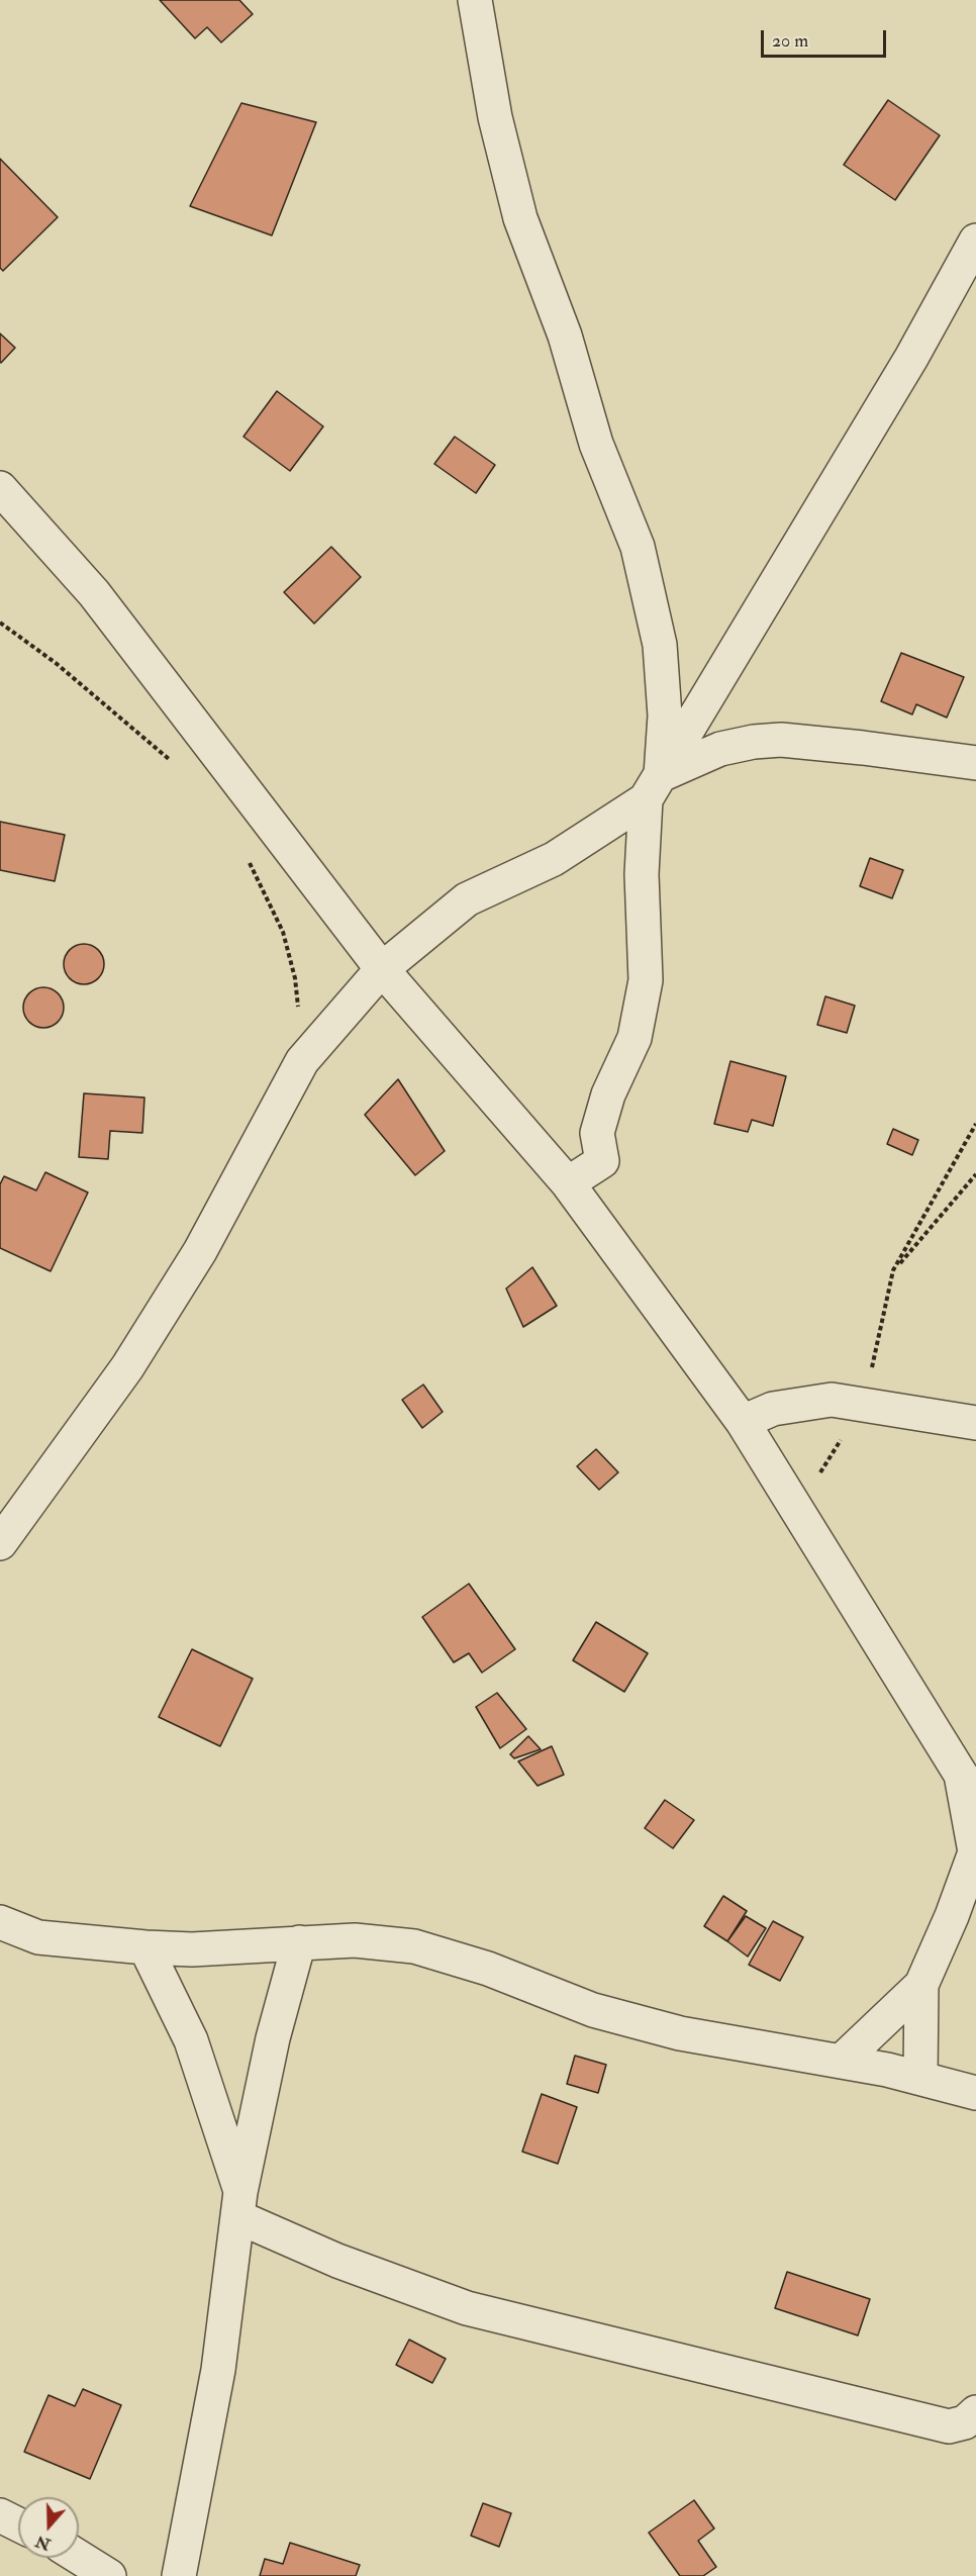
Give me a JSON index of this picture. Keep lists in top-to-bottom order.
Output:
{
  "scale_bar": "20 m",
  "north": "bottom"
}
